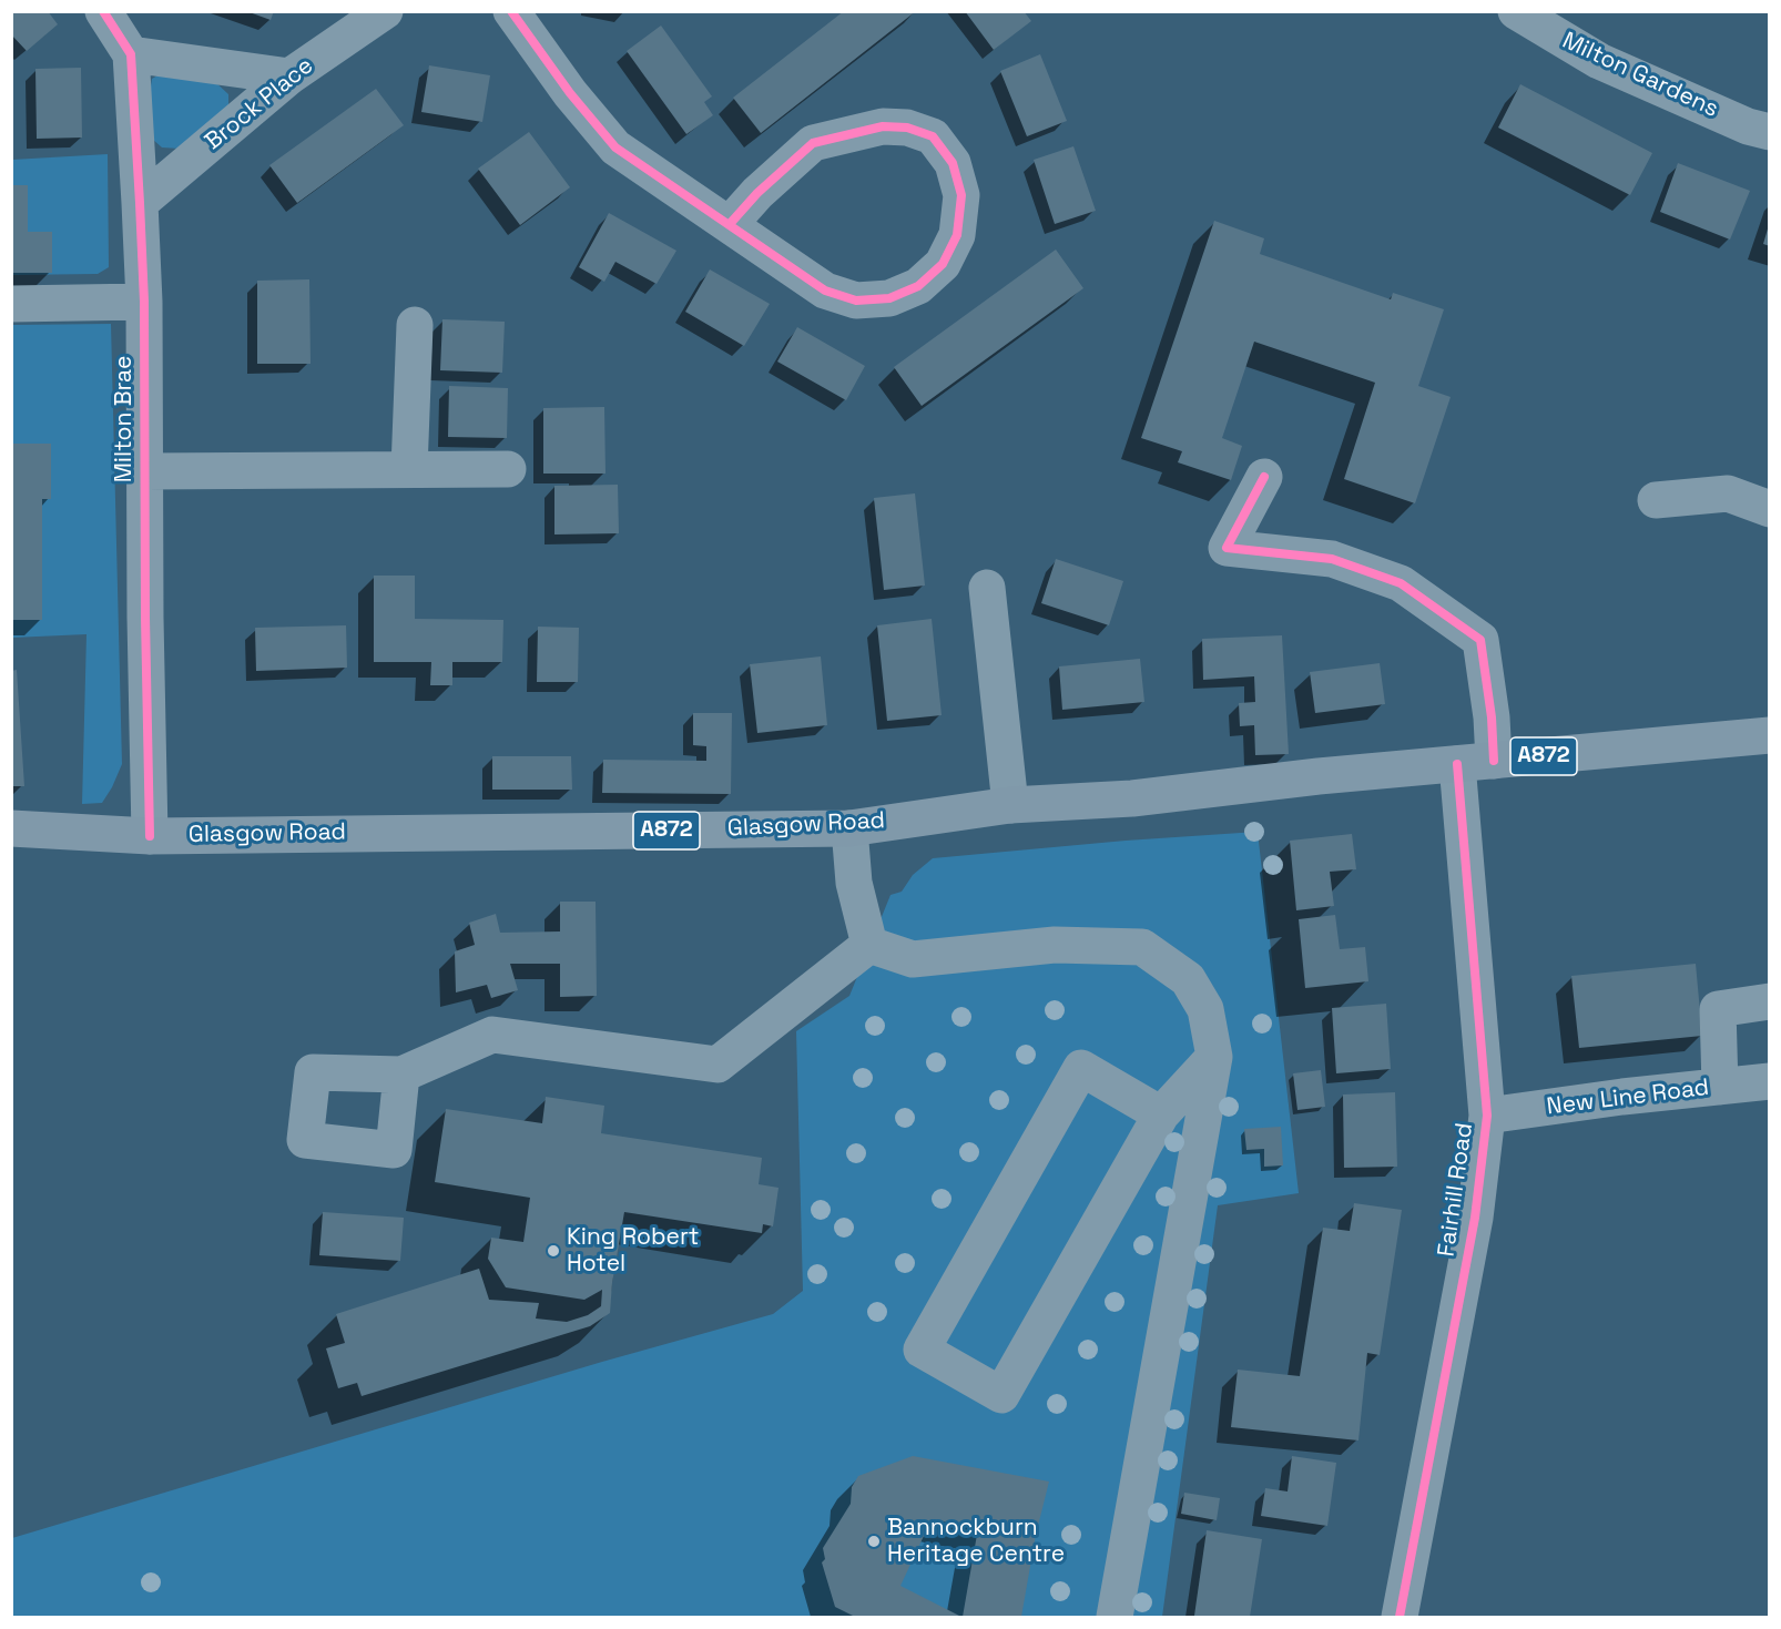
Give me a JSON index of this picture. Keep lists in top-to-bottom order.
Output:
{
  "streets": {
    "main road": ["A872", "Glasgow Road"],
    "street": [
      "Milton Gardens",
      "Brock Place",
      "Milton Brae",
      "New Line Road",
      "Fairhill Road"
    ]
  },
  "crossings": [
    ["Brock Place", "Milton Brae"],
    ["Milton Brae", "Glasgow Road"],
    ["A872", "Glasgow Road"],
    ["A872", "Fairhill Road"],
    ["Glasgow Road", "Fairhill Road"],
    ["New Line Road", "Fairhill Road"]
  ],
  "places": ["King Robert Hotel", "Bannockburn Heritage Centre"]
}
